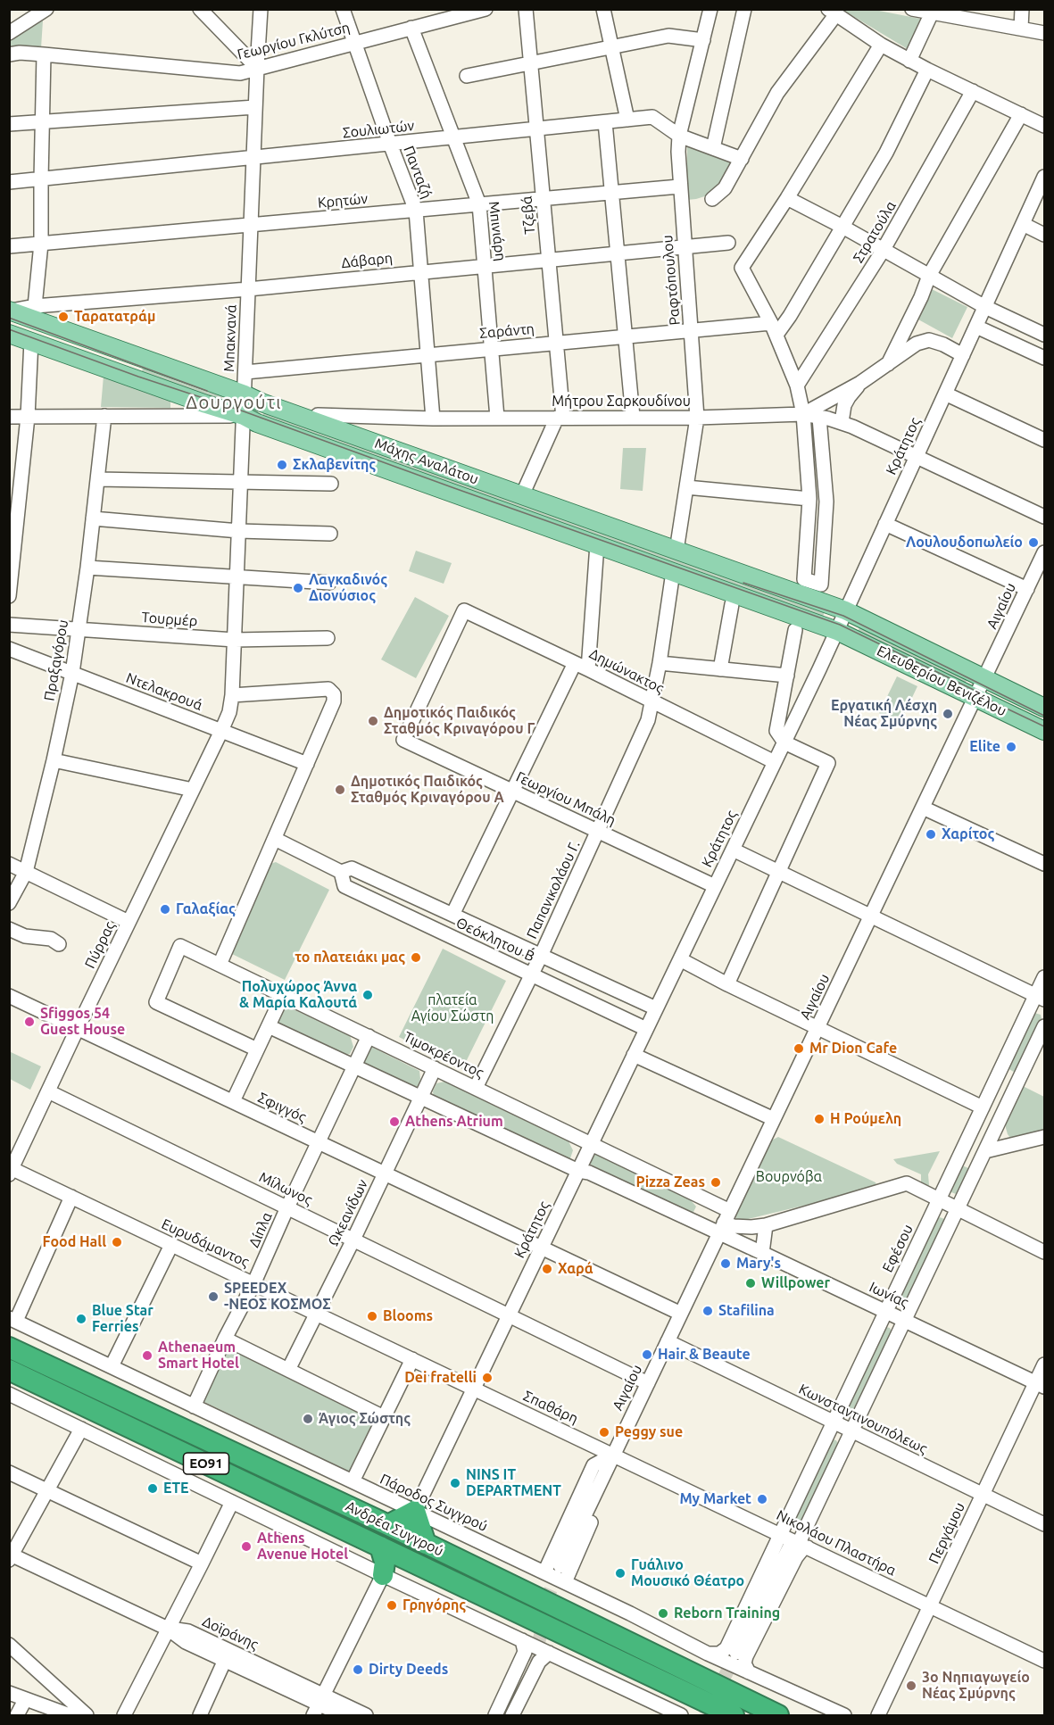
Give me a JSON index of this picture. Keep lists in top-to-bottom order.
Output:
{
  "streets": {
    "highway": ["ΕΟ91", "Ανδρέα Συγγρού"],
    "main road": ["Μάχης Αναλάτου", "Ελευθερίου Βενιζέλου"],
    "street": [
      "Γεωργίου Γκλύτση",
      "Σουλιωτών",
      "Πανταζή",
      "Κρητών",
      "Τζεβά",
      "Μπινιάρη",
      "Στρατούλα",
      "Δάβαρη",
      "Ραφτόπουλου",
      "Σαράντη",
      "Μπακνανά",
      "Μήτρου Σαρκουδίνου",
      "Κράτητος",
      "Αιγαίου",
      "Τουρμέρ",
      "Πραξαγόρου",
      "Δημώνακτος",
      "Ντελακρουά",
      "Γεωργίου Μπάλη",
      "Παπανικολάου Γ.",
      "Θεόκλητου Β΄",
      "Πύρρας",
      "Τιμοκρέοντος",
      "Σφιγγός",
      "Μίλωνος",
      "Ωκεανίδων",
      "Δίπλα",
      "Ευρυδάμαντος",
      "Εφέσου",
      "Ιωνίας",
      "Σπαθάρη",
      "Κωνσταντινουπόλεως",
      "Πάροδος Συγγρού",
      "Περγάμου",
      "Νικολάου Πλαστήρα",
      "Δοϊράνης"
    ]
  },
  "crossings": [
    ["Γεωργίου Γκλύτση", "Πανταζή"],
    ["Γεωργίου Γκλύτση", "Μπινιάρη"],
    ["Γεωργίου Γκλύτση", "Μπακνανά"],
    ["Σουλιωτών", "Πανταζή"],
    ["Σουλιωτών", "Τζεβά"],
    ["Σουλιωτών", "Μπινιάρη"],
    ["Σουλιωτών", "Ραφτόπουλου"],
    ["Σουλιωτών", "Μπακνανά"],
    ["Πανταζή", "Κρητών"],
    ["Πανταζή", "Δάβαρη"],
    ["Πανταζή", "Σαράντη"],
    ["Πανταζή", "Μήτρου Σαρκουδίνου"],
    ["Κρητών", "Τζεβά"],
    ["Κρητών", "Μπινιάρη"],
    ["Κρητών", "Ραφτόπουλου"],
    ["Κρητών", "Μπακνανά"],
    ["Τζεβά", "Δάβαρη"],
    ["Τζεβά", "Σαράντη"],
    ["Τζεβά", "Μήτρου Σαρκουδίνου"],
    ["Μπινιάρη", "Δάβαρη"],
    ["Μπινιάρη", "Σαράντη"],
    ["Μπινιάρη", "Μήτρου Σαρκουδίνου"],
    ["Δάβαρη", "Ραφτόπουλου"],
    ["Δάβαρη", "Μπακνανά"],
    ["Δάβαρη", "Μάχης Αναλάτου"],
    ["Ραφτόπουλου", "Σαράντη"],
    ["Ραφτόπουλου", "Μήτρου Σαρκουδίνου"],
    ["Ραφτόπουλου", "Μάχης Αναλάτου"],
    ["Σαράντη", "Μπακνανά"],
    ["Μπακνανά", "Μάχης Αναλάτου"],
    ["Μπακνανά", "Τουρμέρ"],
    ["Μπακνανά", "Ντελακρουά"],
    ["Μπακνανά", "Πύρρας"],
    ["Μήτρου Σαρκουδίνου", "Κράτητος"],
    ["Κράτητος", "Μάχης Αναλάτου"],
    ["Κράτητος", "Δημώνακτος"],
    ["Κράτητος", "Ελευθερίου Βενιζέλου"],
    ["Κράτητος", "Γεωργίου Μπάλη"],
    ["Κράτητος", "Θεόκλητου Β΄"],
    ["Κράτητος", "Τιμοκρέοντος"],
    ["Κράτητος", "Σφιγγός"],
    ["Κράτητος", "Μίλωνος"],
    ["Κράτητος", "Ευρυδάμαντος"],
    ["Κράτητος", "Σπαθάρη"],
    ["Κράτητος", "Πάροδος Συγγρού"],
    ["Μάχης Αναλάτου", "Ελευθερίου Βενιζέλου"],
    ["Αιγαίου", "Ελευθερίου Βενιζέλου"],
    ["Αιγαίου", "Τιμοκρέοντος"],
    ["Αιγαίου", "Σφιγγός"],
    ["Αιγαίου", "Μίλωνος"],
    ["Αιγαίου", "Ιωνίας"],
    ["Αιγαίου", "Σπαθάρη"],
    ["Αιγαίου", "Κωνσταντινουπόλεως"],
    ["Αιγαίου", "Πάροδος Συγγρού"],
    ["Αιγαίου", "Νικολάου Πλαστήρα"],
    ["Τουρμέρ", "Πραξαγόρου"],
    ["Πραξαγόρου", "Ντελακρουά"],
    ["Δημώνακτος", "Γεωργίου Μπάλη"],
    ["Δημώνακτος", "Παπανικολάου Γ."],
    ["Ντελακρουά", "Πύρρας"],
    ["Γεωργίου Μπάλη", "Παπανικολάου Γ."],
    ["Παπανικολάου Γ.", "Θεόκλητου Β΄"],
    ["Παπανικολάου Γ.", "Τιμοκρέοντος"],
    ["Πύρρας", "Σφιγγός"],
    ["Πύρρας", "Μίλωνος"],
    ["Πύρρας", "Ευρυδάμαντος"],
    ["Τιμοκρέοντος", "Ωκεανίδων"],
    ["Τιμοκρέοντος", "Δίπλα"],
    ["Τιμοκρέοντος", "Ιωνίας"],
    ["Σφιγγός", "Ωκεανίδων"],
    ["Σφιγγός", "Δίπλα"],
    ["Μίλωνος", "Ωκεανίδων"],
    ["Μίλωνος", "Δίπλα"],
    ["Ωκεανίδων", "Ευρυδάμαντος"],
    ["Δίπλα", "Ευρυδάμαντος"],
    ["Δίπλα", "Πάροδος Συγγρού"],
    ["Ευρυδάμαντος", "Σπαθάρη"],
    ["Εφέσου", "Ιωνίας"],
    ["Εφέσου", "Κωνσταντινουπόλεως"],
    ["Εφέσου", "Πάροδος Συγγρού"],
    ["Εφέσου", "Νικολάου Πλαστήρα"],
    ["Ιωνίας", "Περγάμου"],
    ["Σπαθάρη", "Νικολάου Πλαστήρα"],
    ["Κωνσταντινουπόλεως", "Περγάμου"],
    ["Περγάμου", "Νικολάου Πλαστήρα"]
  ],
  "districts": ["Δουργούτι"],
  "parks": ["πλατεία Αγίου Σώστη", "Βουρνόβα"],
  "places": [
    "Ταρατατράμ",
    "Σκλαβενίτης",
    "Λουλουδοπωλείο",
    "Λαγκαδινός Διονύσιος",
    "Εργατική Λέσχη Νέας Σμύρνης",
    "Δημοτικός Παιδικός Σταθμός Κριναγόρου Γ",
    "Elite",
    "Δημοτικός Παιδικός Σταθμός Κριναγόρου Α",
    "Χαρίτος",
    "Γαλαξίας",
    "το πλατειάκι μας",
    "Πολυχώρος Άννα & Μαρία Καλουτά",
    "Sfiggos 54 Guest House",
    "Mr Dion Cafe",
    "Η Ρούμελη",
    "Athens Atrium",
    "Pizza Zeas",
    "Food Hall",
    "Mary's",
    "Χαρά",
    "Willpower",
    "SPEEDEX -ΝΕΟΣ ΚΟΣΜΟΣ",
    "Stafilina",
    "Blooms",
    "Blue Star Ferries",
    "Hair & Beaute",
    "Athenaeum Smart Hotel",
    "Dei fratelli",
    "Άγιος Σώστης",
    "Peggy sue",
    "NINS IT DEPARTMENT",
    "ETE",
    "My Market",
    "Athens Avenue Hotel",
    "Γυάλινο Μουσικό Θέατρο",
    "Γρηγόρης",
    "Reborn Training",
    "Dirty Deeds",
    "3ο Νηπιαγωγείο Νέας Σμύρνης"
  ]
}
